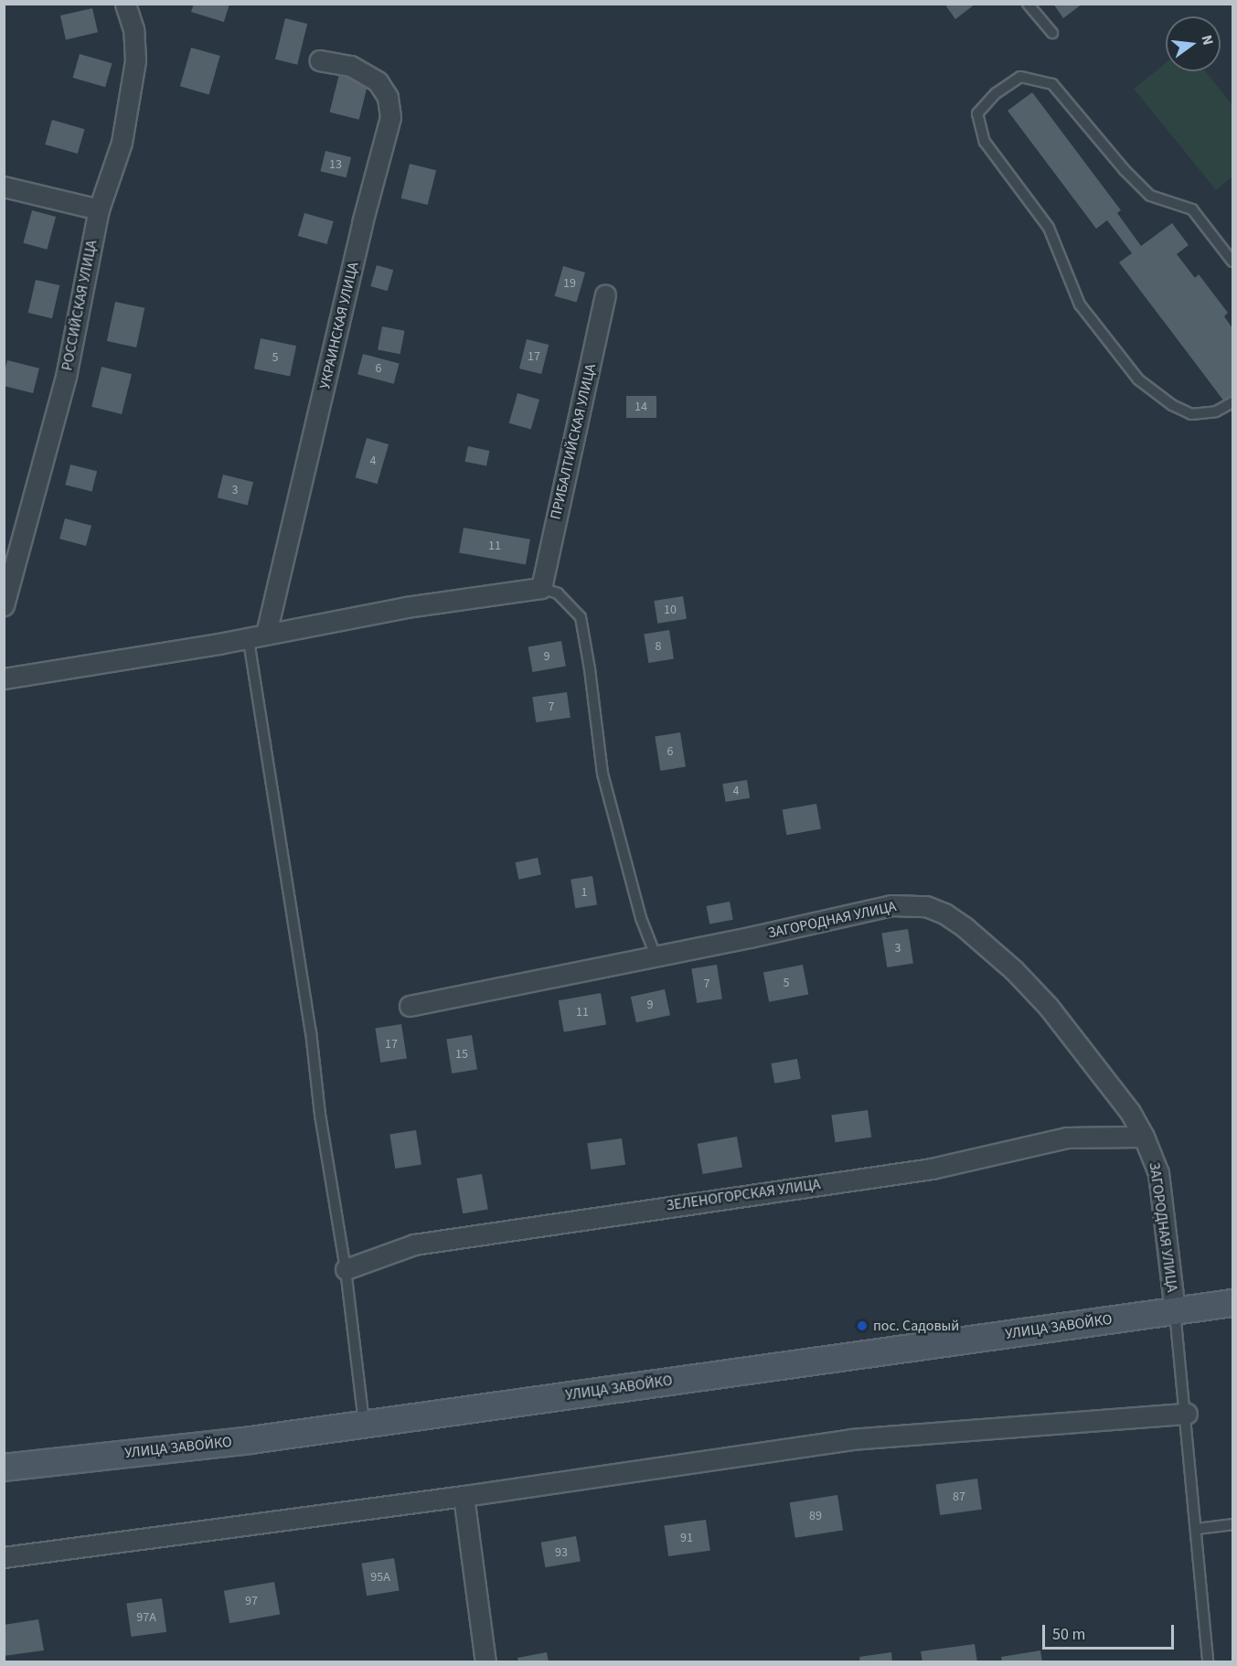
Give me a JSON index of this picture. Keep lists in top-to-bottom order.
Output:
{
  "streets": {
    "main road": ["УЛИЦА ЗАВОЙКО"],
    "street": [
      "РОССИЙСКАЯ УЛИЦА",
      "УКРАИНСКАЯ УЛИЦА",
      "ПРИБАЛТИЙСКАЯ УЛИЦА",
      "ЗАГОРОДНАЯ УЛИЦА",
      "ЗЕЛЕНОГОРСКАЯ УЛИЦА"
    ]
  },
  "crossings": [
    ["ЗАГОРОДНАЯ УЛИЦА", "ЗЕЛЕНОГОРСКАЯ УЛИЦА"],
    ["ЗАГОРОДНАЯ УЛИЦА", "УЛИЦА ЗАВОЙКО"]
  ],
  "places": ["пос. Садовый"],
  "house_numbers": [
    "13",
    "19",
    "17",
    "5",
    "6",
    "14",
    "4",
    "3",
    "11",
    "10",
    "8",
    "9",
    "7",
    "6",
    "4",
    "1",
    "3",
    "5",
    "7",
    "9",
    "11",
    "17",
    "15",
    "87",
    "89",
    "91",
    "93",
    "95А",
    "97",
    "97А"
  ],
  "scale_bar": "50 m",
  "north": "right"
}
